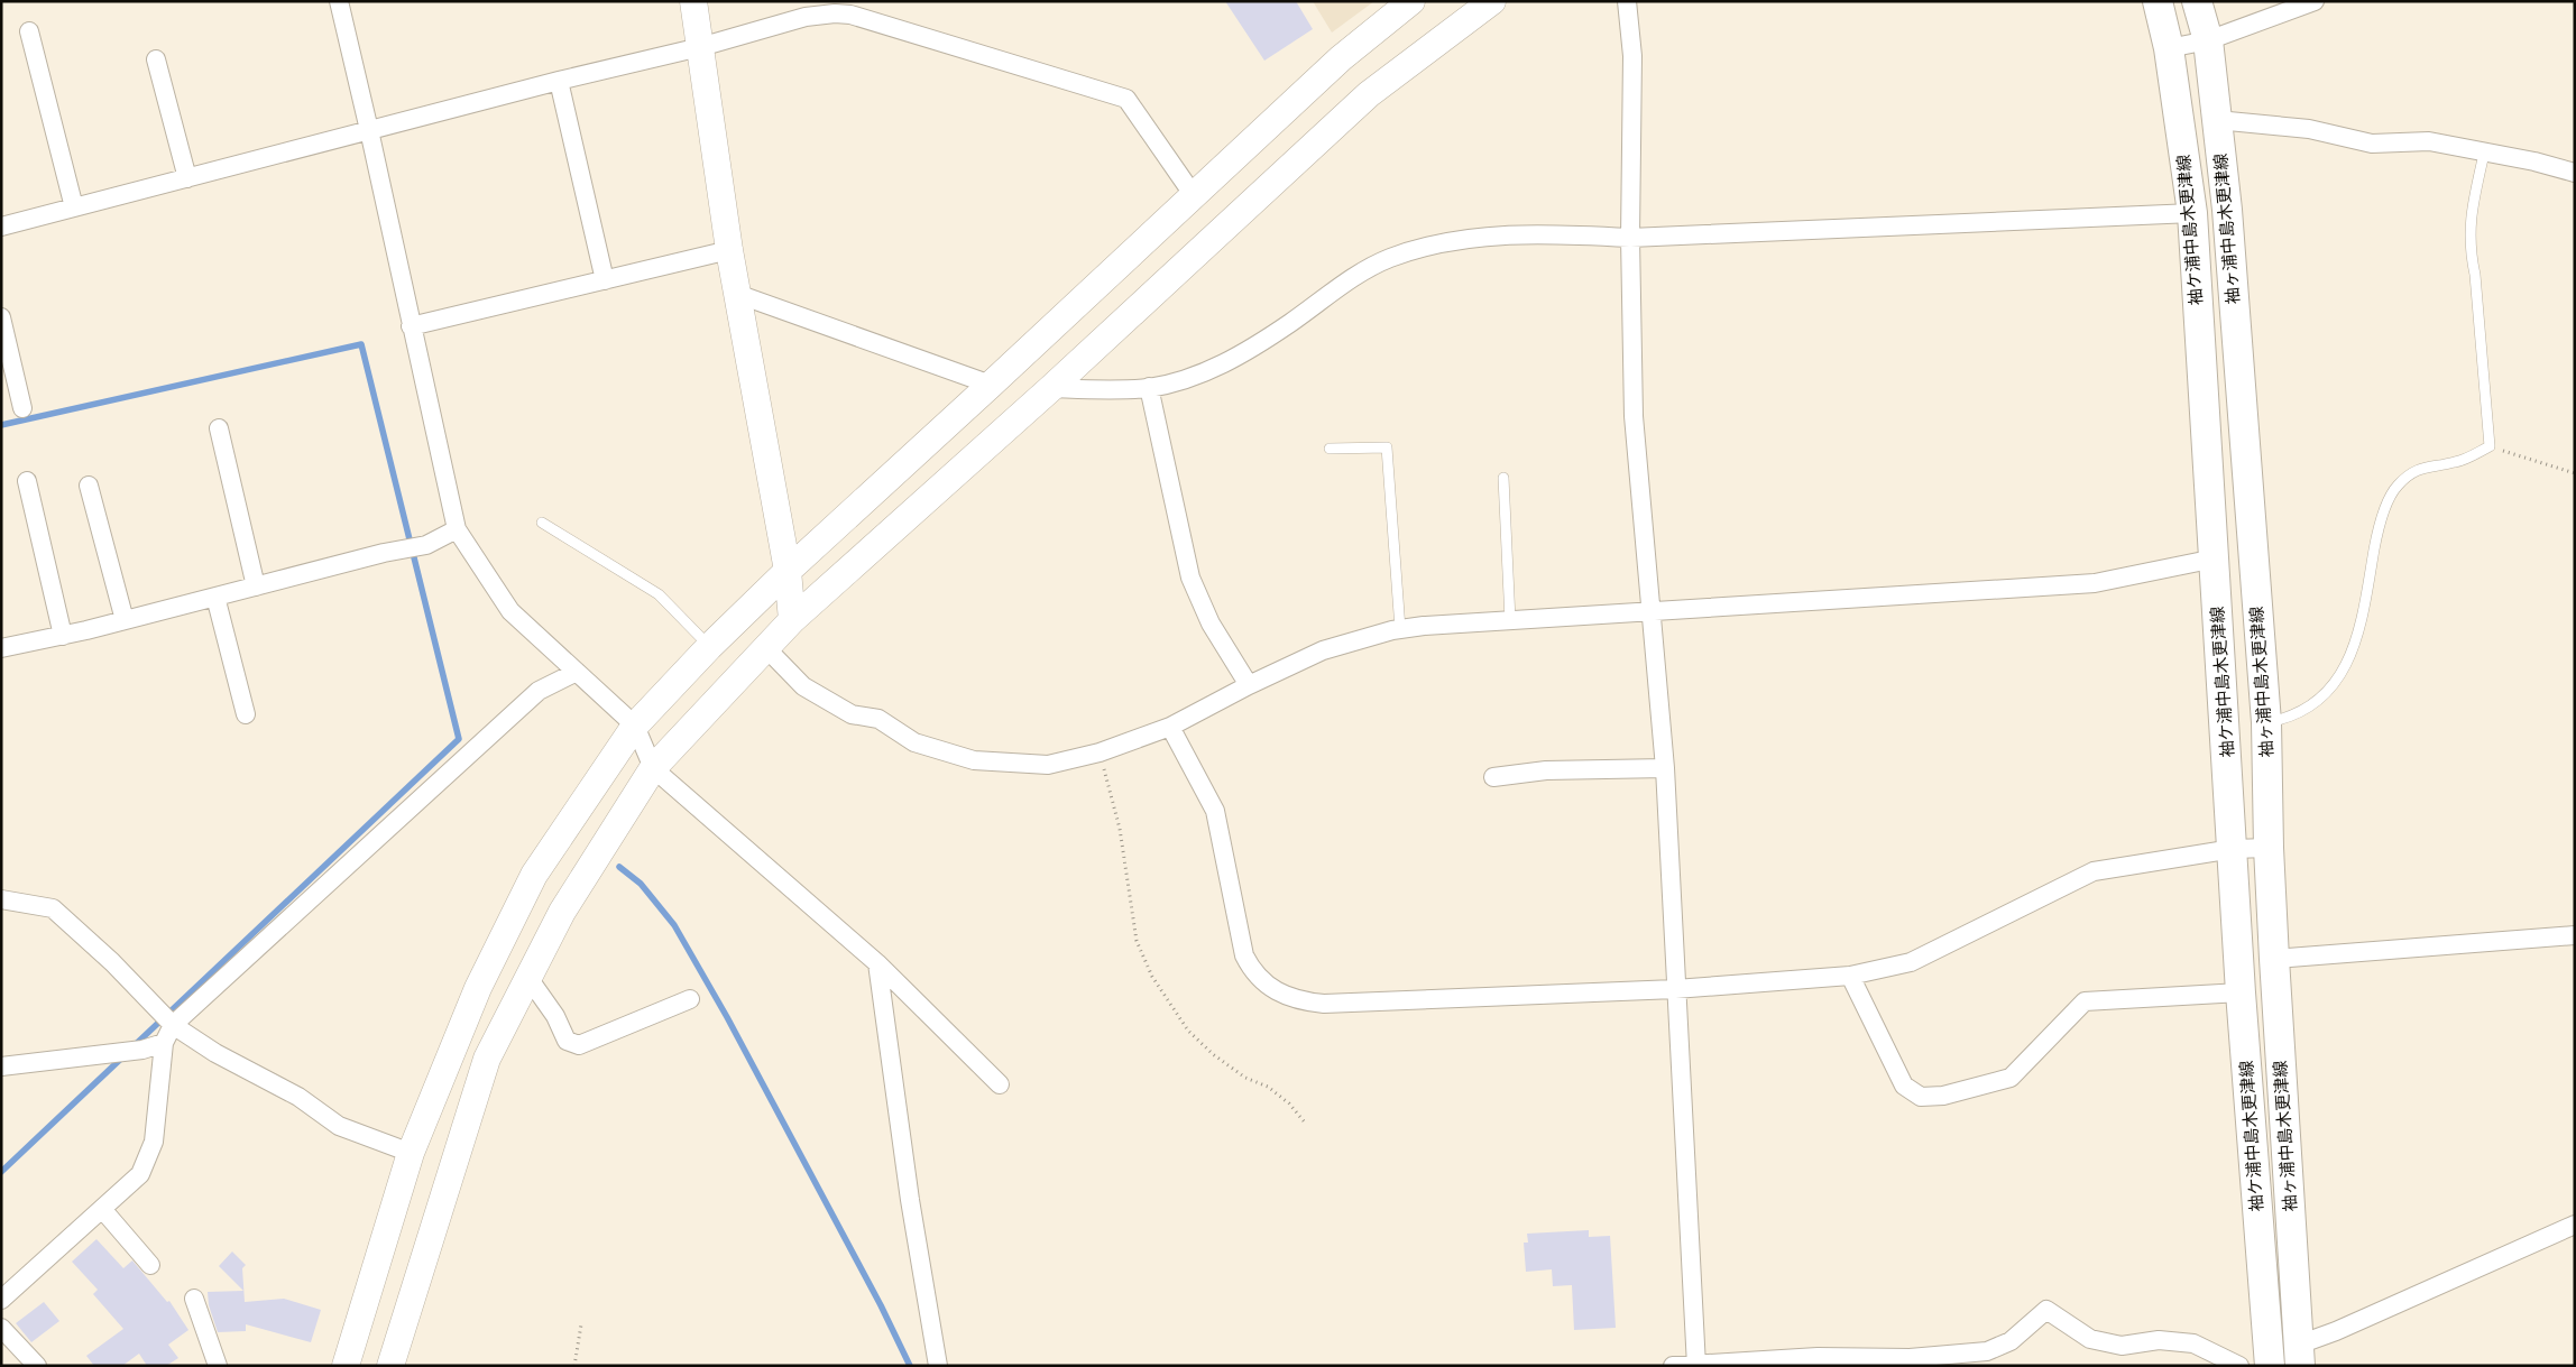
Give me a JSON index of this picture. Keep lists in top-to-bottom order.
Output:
{
  "streets": {
    "main road": ["袖ヶ浦中島木更津線", "袖ケ浦中島木更津線"]
  }
}
